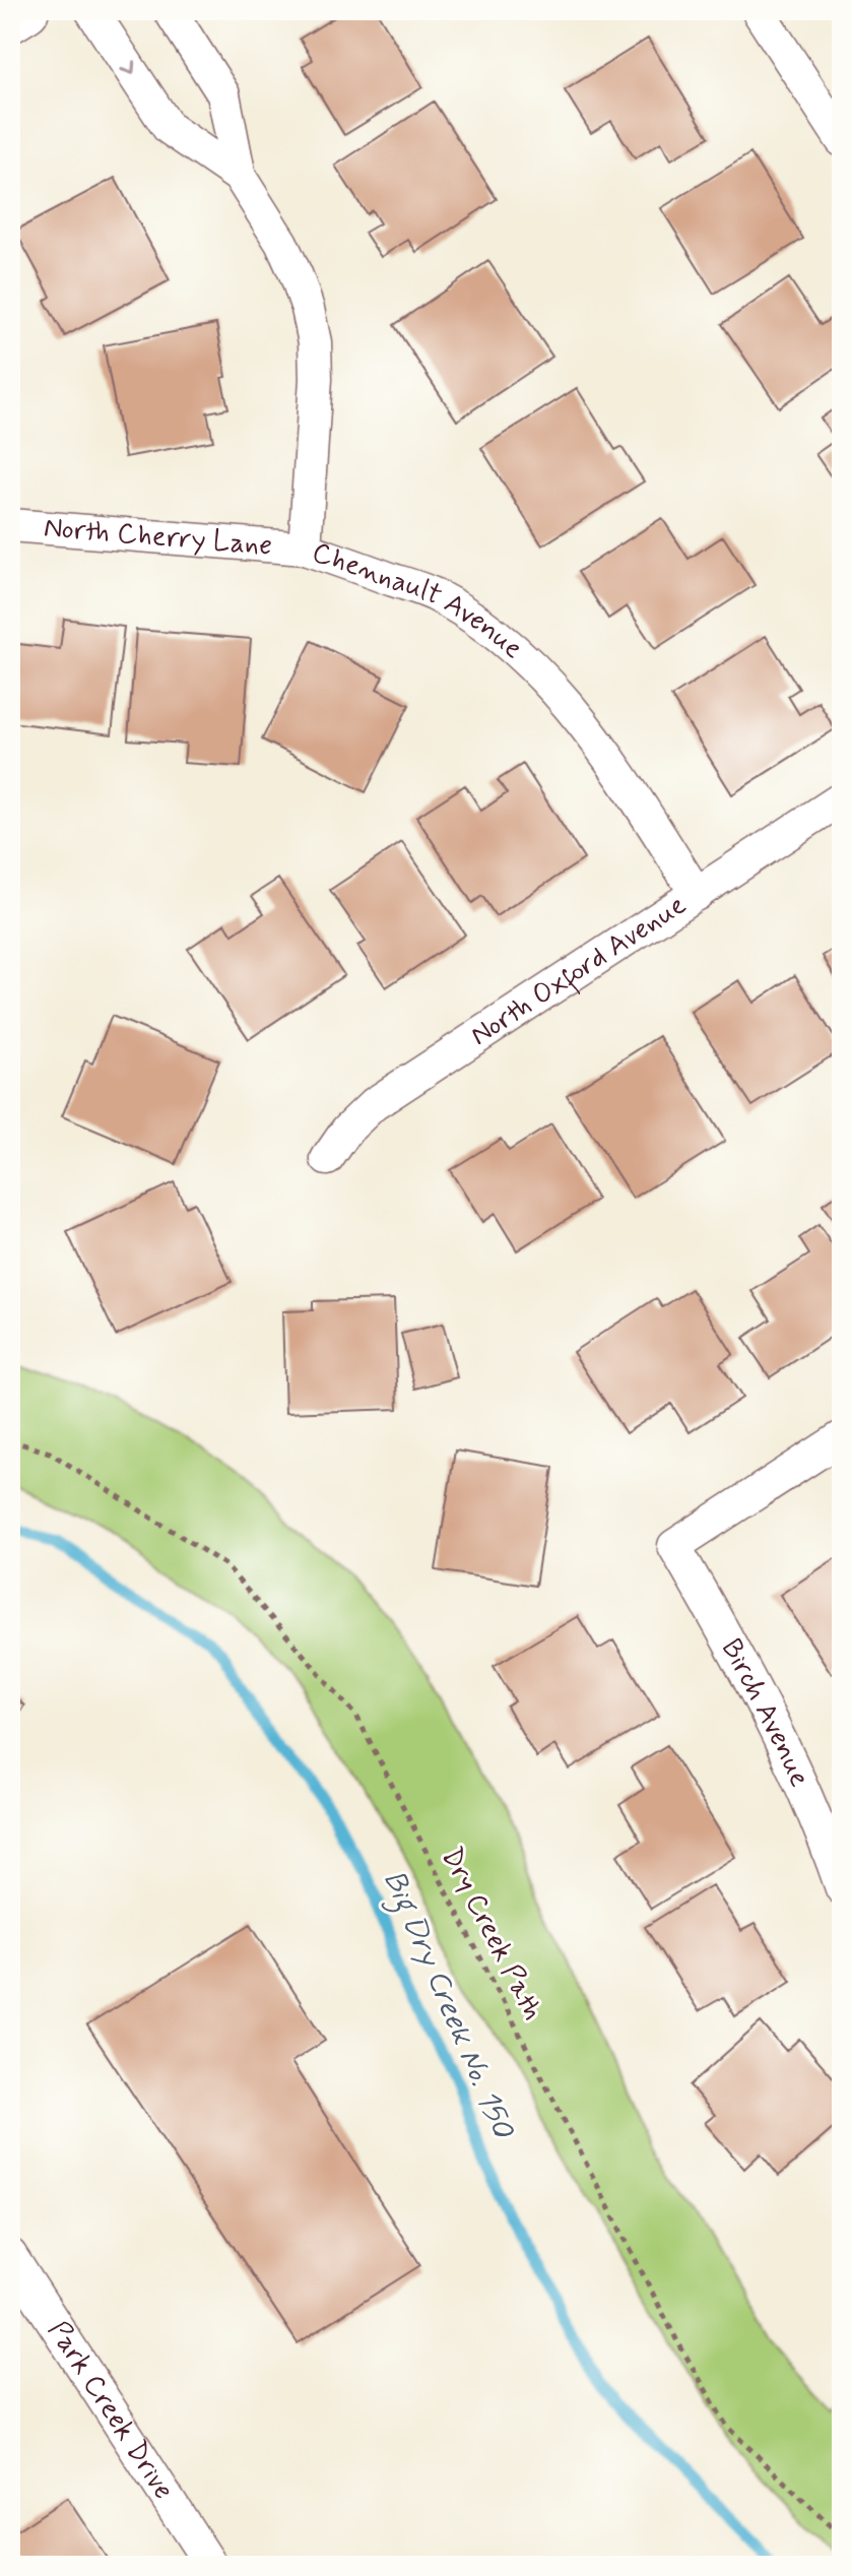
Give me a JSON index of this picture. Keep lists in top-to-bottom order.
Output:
{
  "streets": {
    "street": [
      "North Cherry Lane",
      "Chennault Avenue",
      "North Oxford Avenue",
      "Birch Avenue",
      "Park Creek Drive"
    ],
    "path": ["Dry Creek Path"]
  },
  "crossings": [
    ["North Cherry Lane", "Chennault Avenue"],
    ["Chennault Avenue", "North Oxford Avenue"]
  ],
  "water": ["Big Dry Creek No. 150"]
}
